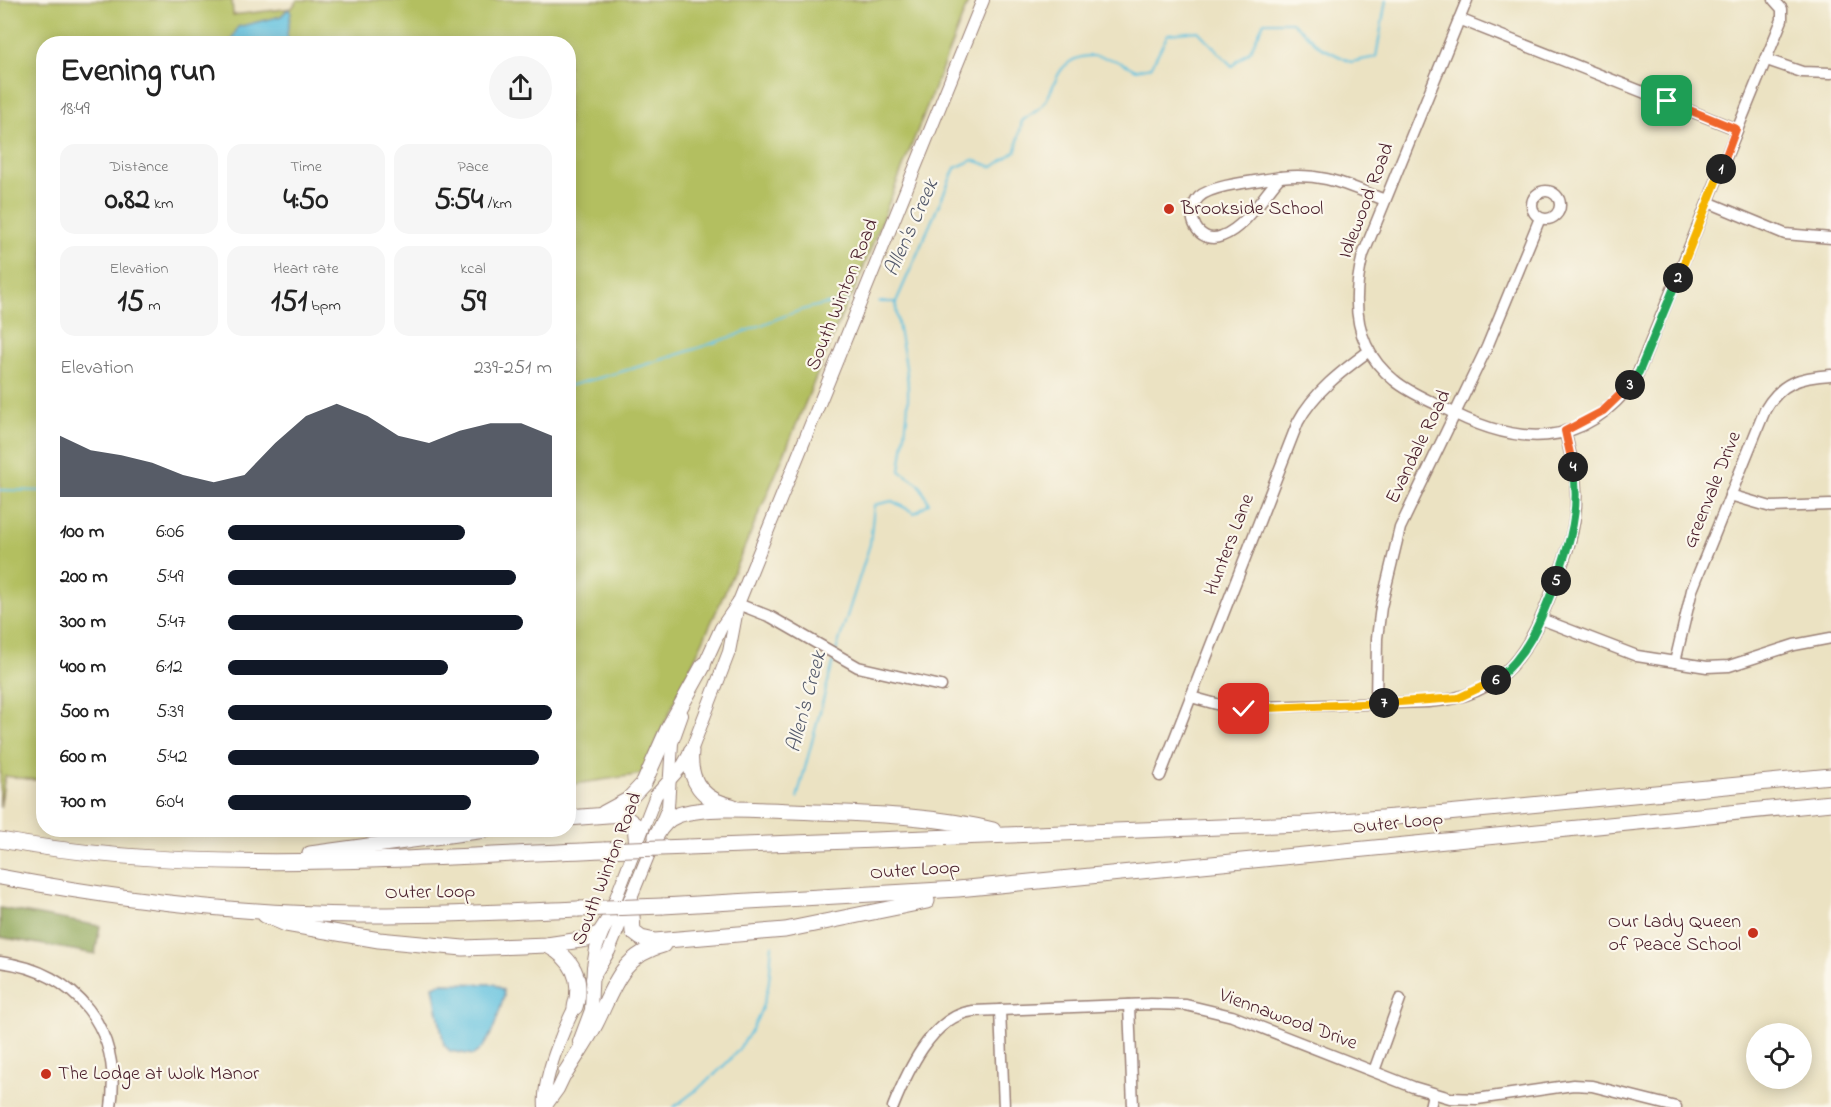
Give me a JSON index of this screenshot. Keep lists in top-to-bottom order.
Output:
{
  "streets": {
    "highway": ["Outer Loop"],
    "main road": ["South Winton Road"],
    "street": [
      "Idlewood Road",
      "Evandale Road",
      "Greenvale Drive",
      "Hunters Lane",
      "Viennawood Drive"
    ]
  },
  "crossings": [
    ["Idlewood Road", "Evandale Road"],
    ["Idlewood Road", "Hunters Lane"]
  ],
  "water": ["Allen's Creek"],
  "places": ["Brookside School", "Our Lady Queen of Peace School", "The Lodge at Wolk Manor"],
  "page": {
    "heading": ["Evening run", "18:49"],
    "stats": [
      ["Distance", "0.82 km"],
      ["Time", "4:50"],
      ["Pace", "5:54 /km"],
      ["Elevation", "15 m"],
      ["Heart rate", "151 bpm"],
      ["kcal", "59"]
    ],
    "pins": [
      "1",
      "2",
      "3",
      "4",
      "5",
      "6",
      "7"
    ],
    "chart": ["Elevation", "239–251 m"],
    "list": [
      {
        "name": "100 m",
        "note": "6:06"
      },
      {
        "name": "200 m",
        "note": "5:49"
      },
      {
        "name": "300 m",
        "note": "5:47"
      },
      {
        "name": "400 m",
        "note": "6:12"
      },
      {
        "name": "500 m",
        "note": "5:39"
      },
      {
        "name": "600 m",
        "note": "5:42"
      },
      {
        "name": "700 m",
        "note": "6:04"
      }
    ]
  }
}
